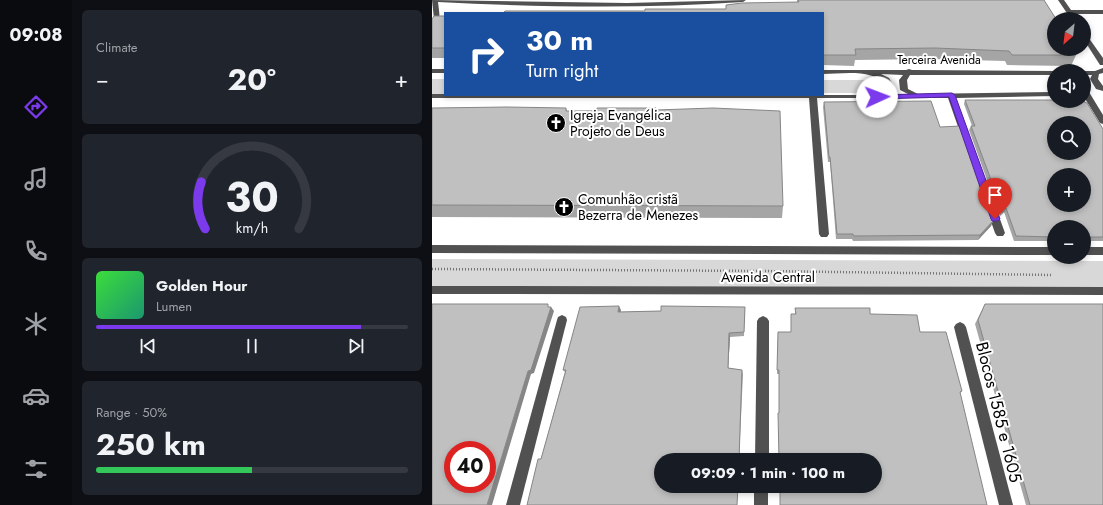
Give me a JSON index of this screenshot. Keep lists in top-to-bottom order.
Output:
{
  "streets": {
    "street": ["Terceira Avenida", "Avenida Central", "Blocos 1585 e 1605"]
  },
  "places": {
    "church": ["Igreja Evangélica Projeto de Deus", "Comunhão cristã Bezerra de Menezes"]
  },
  "north": "bottom left",
  "page": {
    "tabs": "09:08",
    "tile": [
      "Climate",
      ["Range · 50%", "250 km"]
    ],
    "map_buttons": ["+", "−"],
    "turn": ["30 m", "Turn right"],
    "heat": ["−", "20°", "+"],
    "song": ["Golden Hour", "Lumen"],
    "limit": "40",
    "trip": "09:09 · 1 min · 100 m",
    "gauge": ["30", "km/h"]
  }
}
